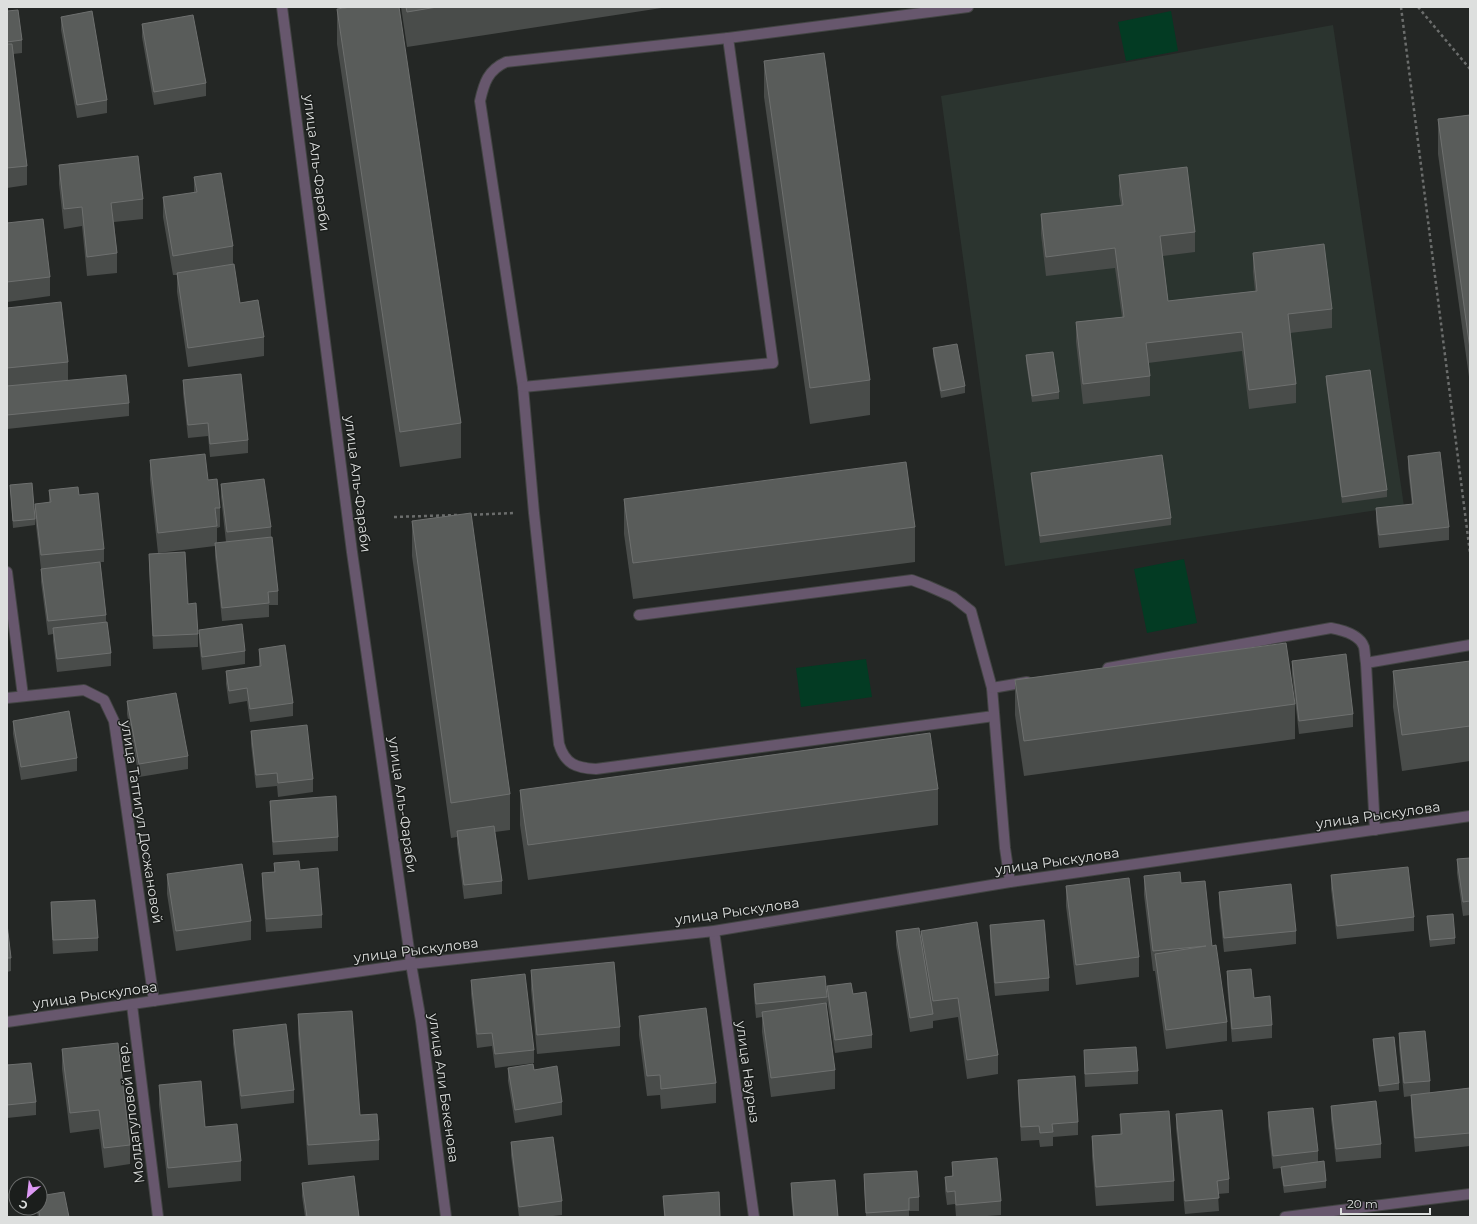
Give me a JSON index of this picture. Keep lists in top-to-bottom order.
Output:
{
  "streets": {
    "street": [
      "улица Аль-Фараби",
      "улица Рыскулова",
      "улица Таттигул Досжановой",
      "улица Наурыз",
      "улица Али Бекенова",
      "Молдагуловой пер."
    ]
  },
  "crossings": [
    ["улица Аль-Фараби", "улица Рыскулова"],
    ["улица Аль-Фараби", "улица Али Бекенова"],
    ["улица Рыскулова", "улица Таттигул Досжановой"],
    ["улица Рыскулова", "улица Наурыз"],
    ["улица Рыскулова", "улица Али Бекенова"],
    ["улица Рыскулова", "Молдагуловой пер."]
  ],
  "scale_bar": "20 m",
  "north": "bottom left"
}
